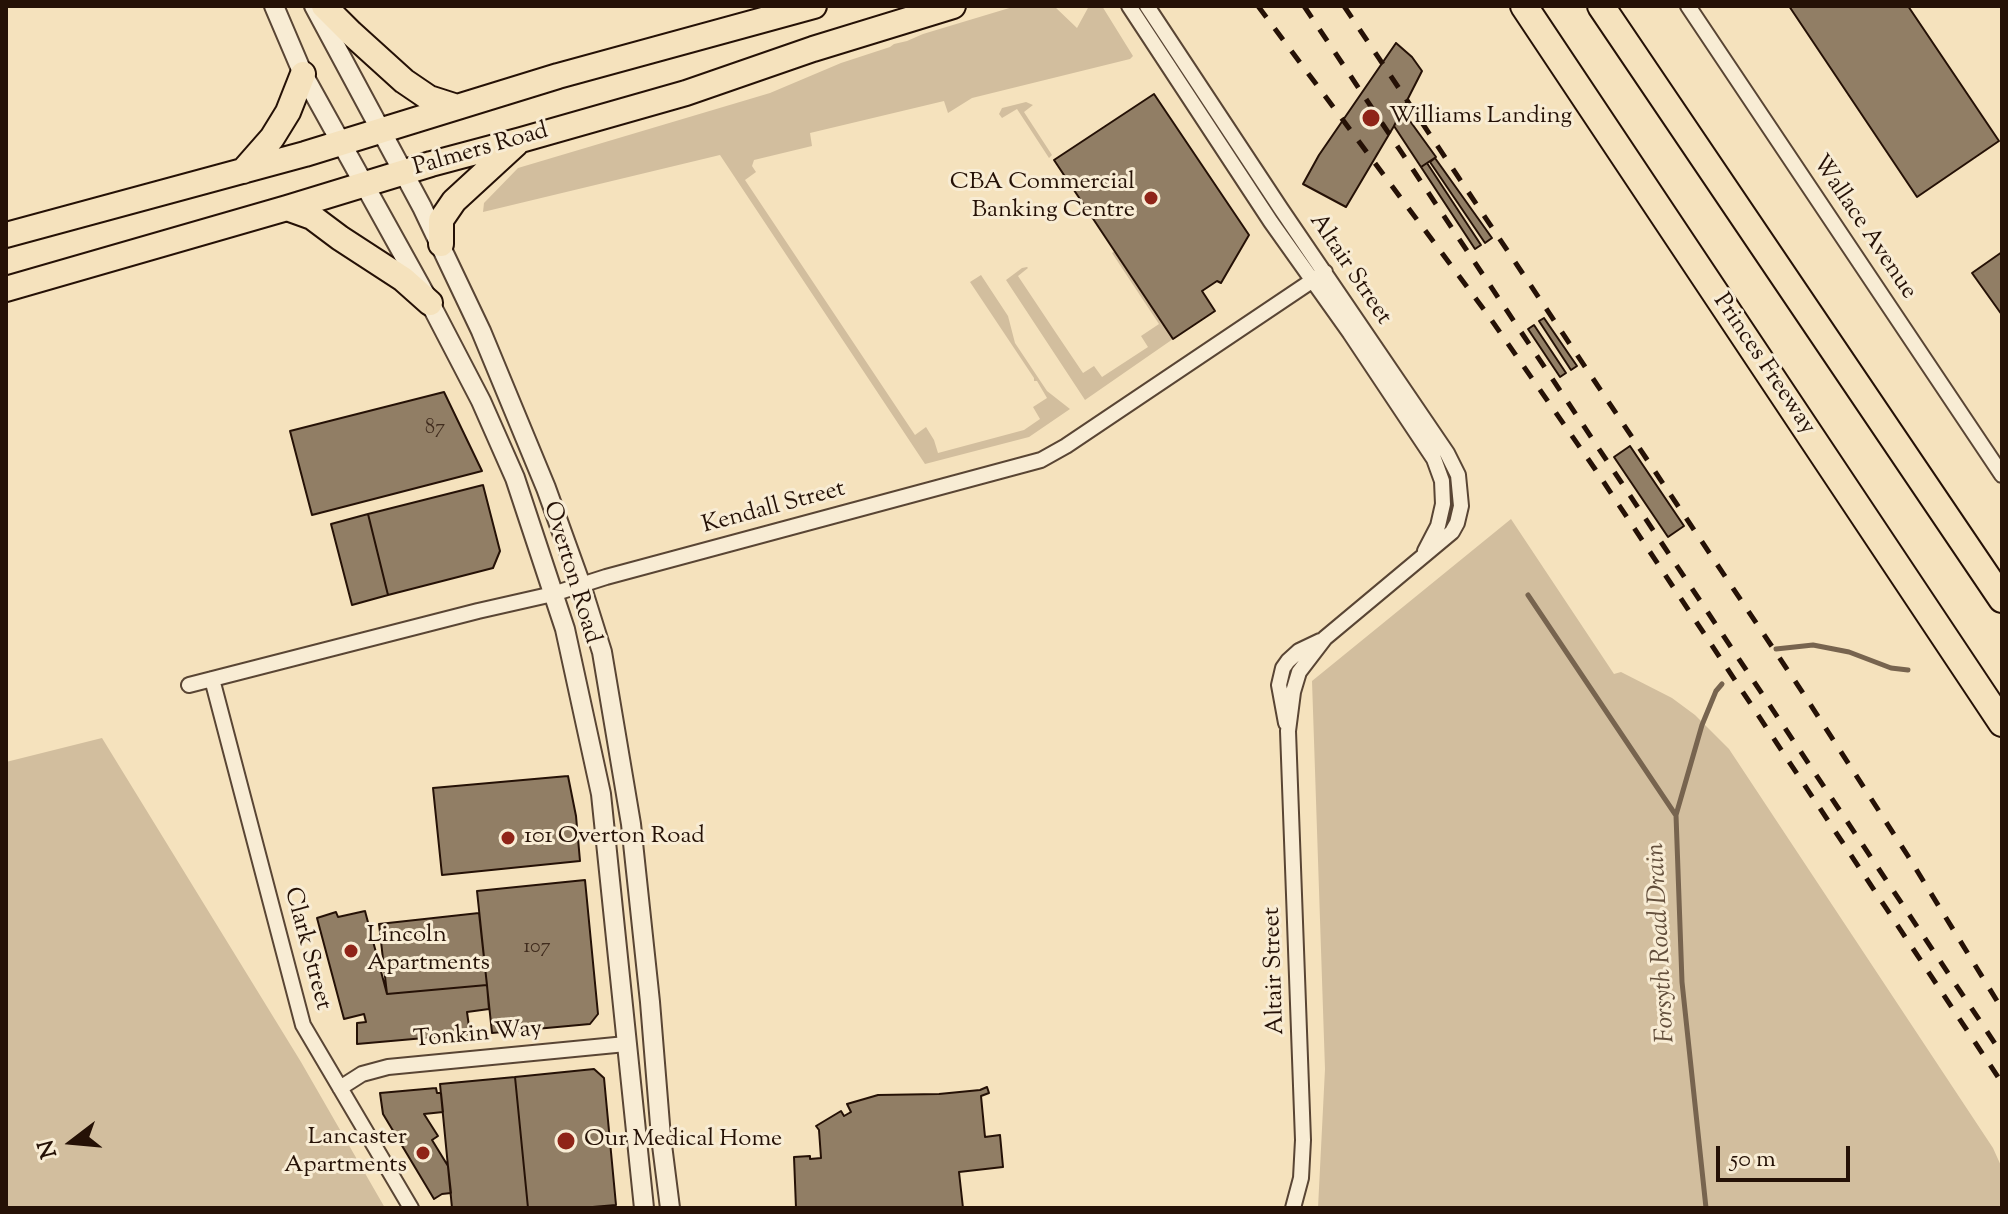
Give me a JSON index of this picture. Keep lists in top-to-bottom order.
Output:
{
  "streets": {
    "highway": ["Palmers Road", "Princes Freeway"],
    "street": [
      "Wallace Avenue",
      "Altair Street",
      "Kendall Street",
      "Overton Road",
      "Clark Street",
      "Tonkin Way"
    ]
  },
  "crossings": [
    ["Palmers Road", "Overton Road"],
    ["Altair Street", "Kendall Street"],
    ["Kendall Street", "Overton Road"],
    ["Kendall Street", "Clark Street"],
    ["Overton Road", "Tonkin Way"],
    ["Clark Street", "Tonkin Way"]
  ],
  "water": ["Forsyth Road Drain"],
  "places": [
    "Williams Landing",
    "CBA Commercial Banking Centre",
    "101 Overton Road",
    "Lincoln Apartments",
    "Our Medical Home",
    "Lancaster Apartments"
  ],
  "house_numbers": ["87", "107"],
  "scale_bar": "50 m",
  "north": "left"
}
